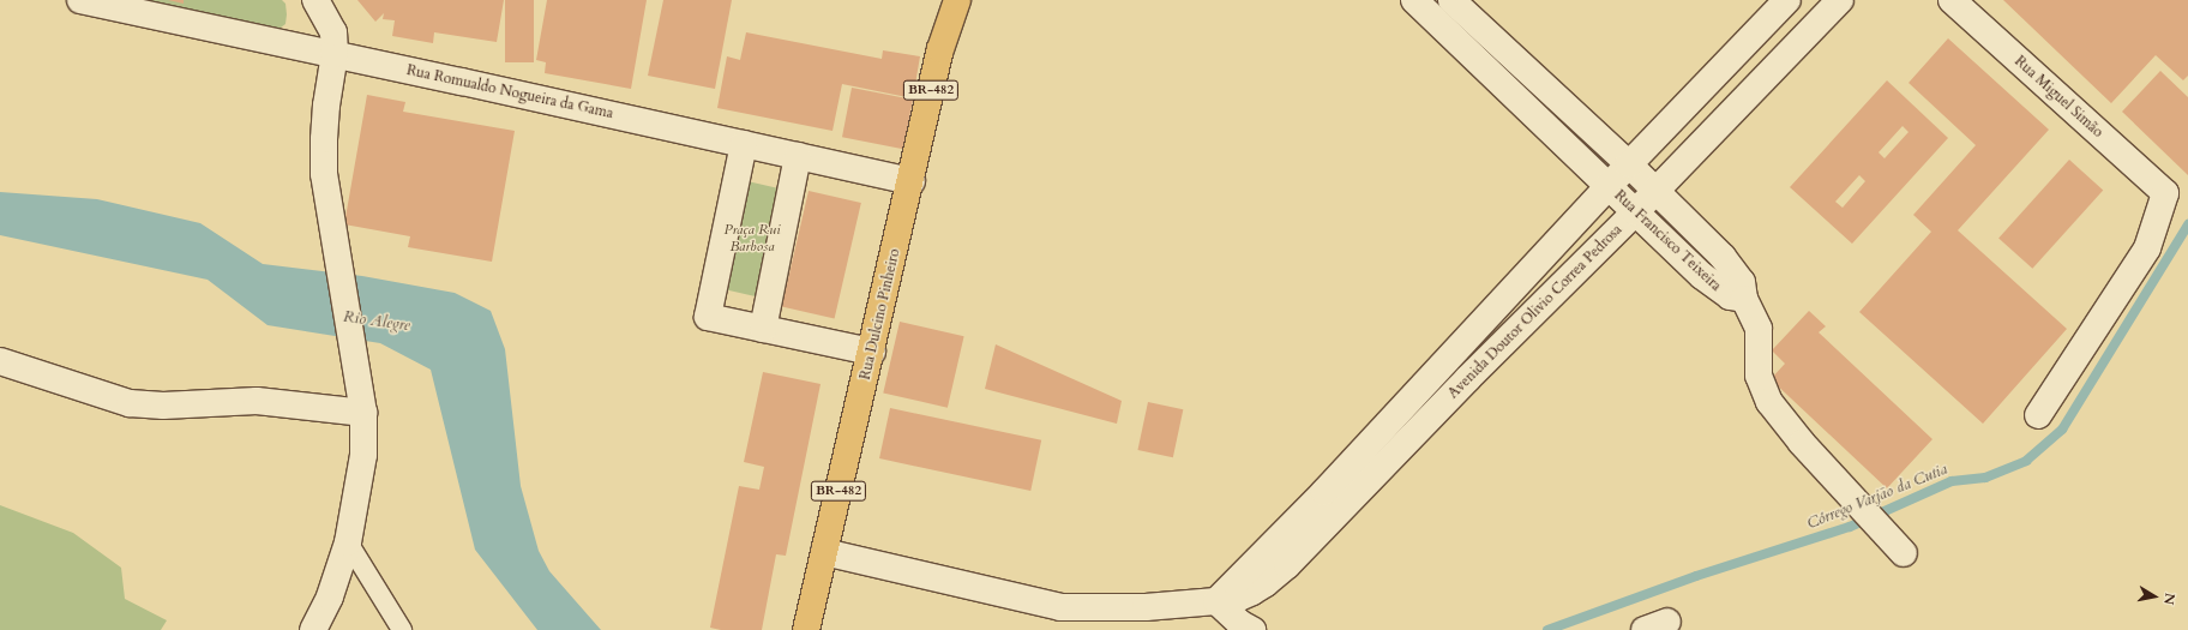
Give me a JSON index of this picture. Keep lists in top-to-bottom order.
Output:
{
  "streets": {
    "highway": ["BR-482", "Rua Dulcino Pinheiro"],
    "street": [
      "Rua Romualdo Nogueira da Gama",
      "Rua Miguel Simão",
      "Rua Francisco Teixeira",
      "Avenida Doutor Olivio Correa Pedrosa"
    ]
  },
  "crossings": [
    ["Rua Francisco Teixeira", "Avenida Doutor Olivio Correa Pedrosa"],
    ["Avenida Doutor Olivio Correa Pedrosa", "Rua Dulcino Pinheiro"]
  ],
  "water": ["Rio Alegre", "Córrego Varjão da Cutia"],
  "parks": ["Praça Rui Barbosa"],
  "north": "right"
}
